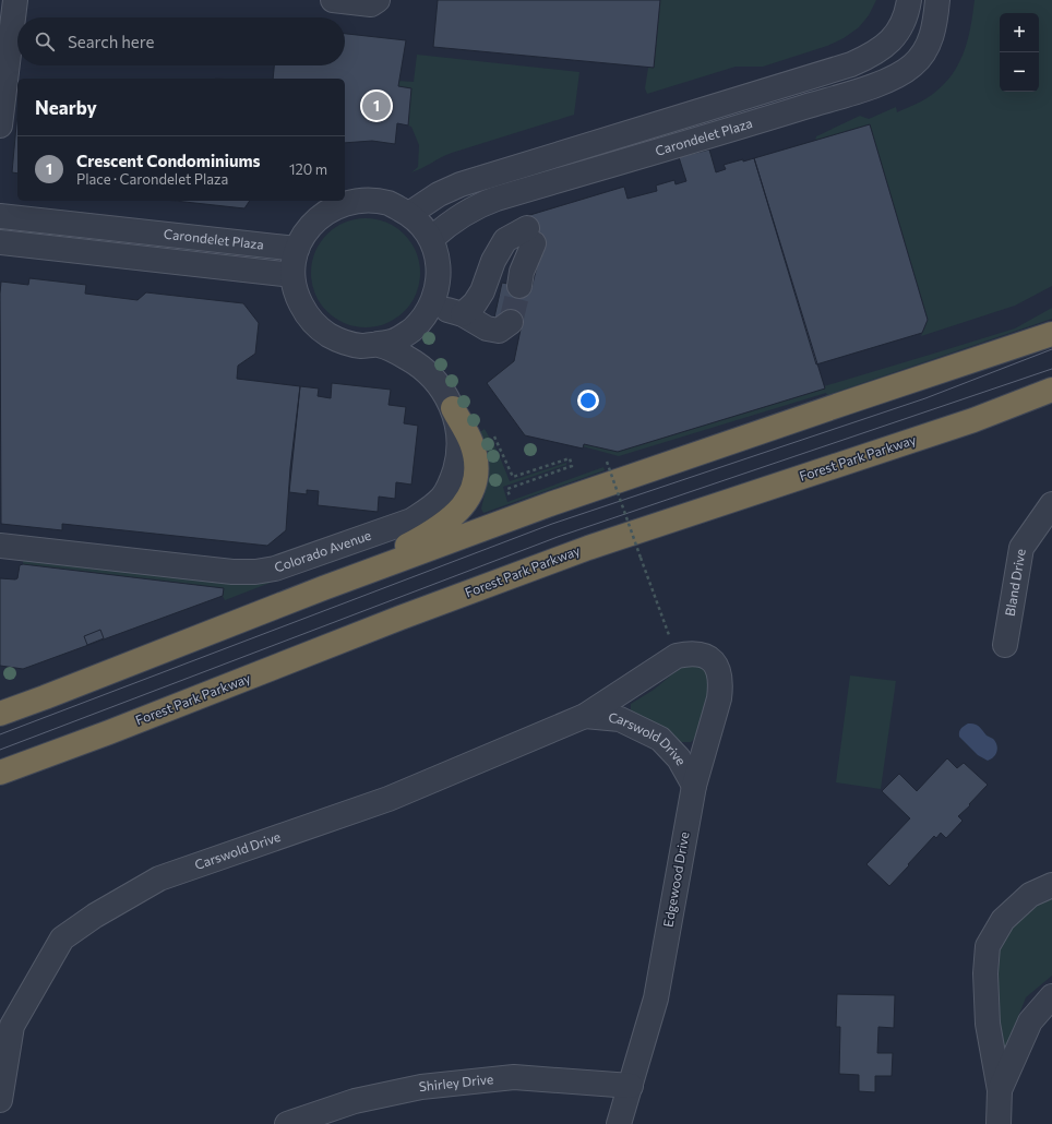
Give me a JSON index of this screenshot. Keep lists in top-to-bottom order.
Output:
{
  "streets": {
    "highway": ["Forest Park Parkway"],
    "street": [
      "Carondelet Plaza",
      "Colorado Avenue",
      "Bland Drive",
      "Carswold Drive",
      "Edgewood Drive",
      "Shirley Drive"
    ]
  },
  "crossings": [
    ["Carondelet Plaza", "Colorado Avenue"],
    ["Carswold Drive", "Edgewood Drive"],
    ["Edgewood Drive", "Shirley Drive"]
  ],
  "page": {
    "map_buttons": ["+", "−"],
    "search": "Search here",
    "heading": "Nearby",
    "pins": "1",
    "list": [
      {
        "mark": "1",
        "name": "Crescent Condominiums",
        "note": "Place · Carondelet Plaza",
        "value": "120 m"
      }
    ]
  }
}
